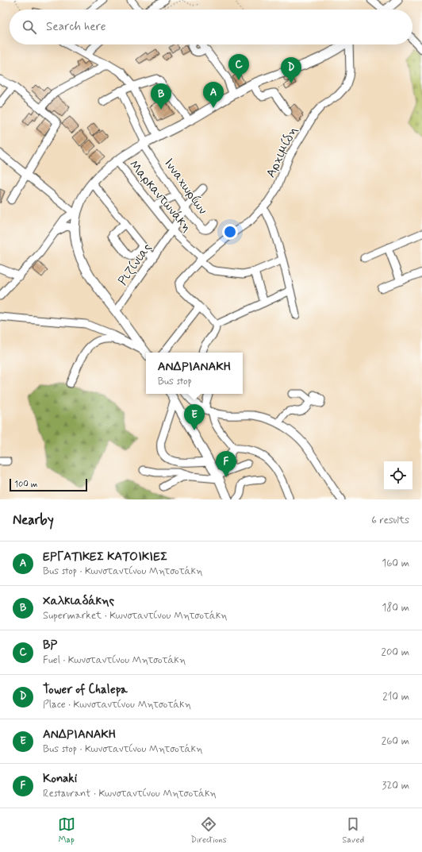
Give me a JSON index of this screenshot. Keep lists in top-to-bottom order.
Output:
{
  "streets": {
    "street": [
      "Αρχιμίδη",
      "Ινναχωρίων",
      "Μαρκαντωνάκη",
      "Ριζίνιας"
    ]
  },
  "crossings": [
    ["Αρχιμίδη", "Μαρκαντωνάκη"],
    ["Ινναχωρίων", "Ριζίνιας"],
    ["Μαρκαντωνάκη", "Ριζίνιας"]
  ],
  "scale_bar": "100 m",
  "page": {
    "search": "Search here",
    "pins": [
      "C",
      "D",
      "A",
      "B",
      "E",
      "F"
    ],
    "popup": ["ΑΝΔΡΙΑΝΑΚΗ", "Bus stop"],
    "scale": "100 m",
    "heading": ["Nearby", "6 results"],
    "list": [
      {
        "mark": "A",
        "name": "ΕΡΓΑΤΙΚΕΣ ΚΑΤΟΙΚΙΕΣ",
        "note": "Bus stop · Κωνσταντίνου Μητσοτάκη",
        "value": "160 m"
      },
      {
        "mark": "B",
        "name": "Χαλκιαδάκης",
        "note": "Supermarket · Κωνσταντίνου Μητσοτάκη",
        "value": "180 m"
      },
      {
        "mark": "C",
        "name": "BP",
        "note": "Fuel · Κωνσταντίνου Μητσοτάκη",
        "value": "200 m"
      },
      {
        "mark": "D",
        "name": "Tower of Chalepa",
        "note": "Place · Κωνσταντίνου Μητσοτάκη",
        "value": "210 m"
      },
      {
        "mark": "E",
        "name": "ΑΝΔΡΙΑΝΑΚΗ",
        "note": "Bus stop · Κωνσταντίνου Μητσοτάκη",
        "value": "260 m"
      },
      {
        "mark": "F",
        "name": "Konaki",
        "note": "Restaurant · Κωνσταντίνου Μητσοτάκη",
        "value": "320 m"
      }
    ],
    "nav": ["Map", "Directions", "Saved"]
  }
}
